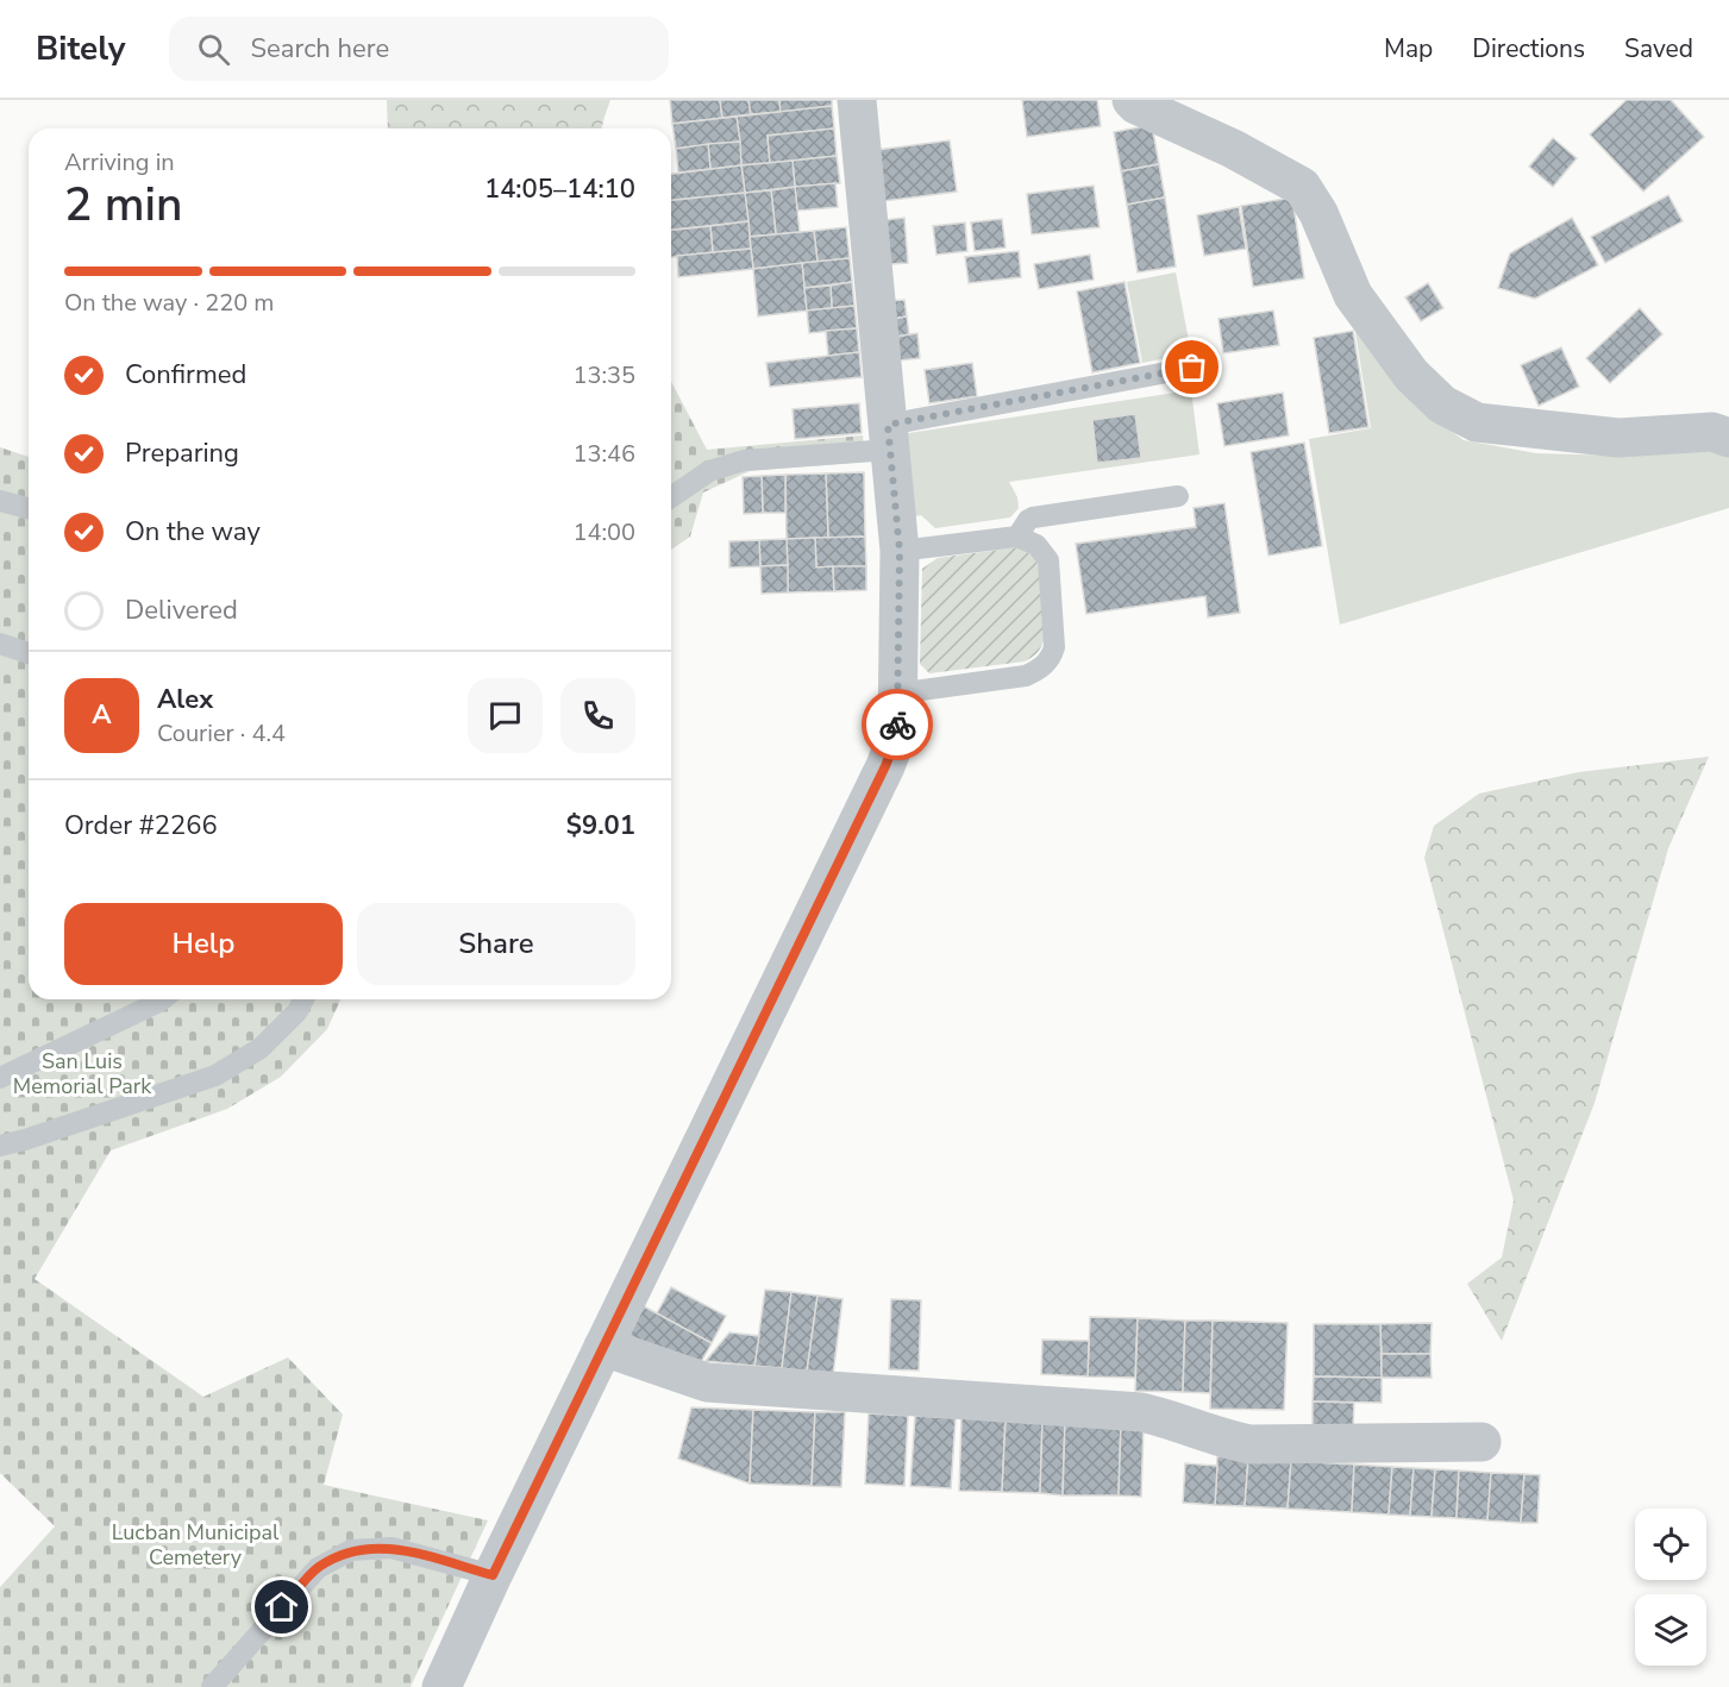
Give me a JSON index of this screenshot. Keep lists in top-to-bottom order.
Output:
{
  "parks": ["San Luis Memorial Park", "Lucban Municipal Cemetery"],
  "page": {
    "header": "Bitely",
    "search": "Search here",
    "nav": ["Map", "Directions", "Saved"],
    "heading": ["2 min", "Arriving in", "14:05–14:10"],
    "panel": [
      "Alex",
      "Courier · 4.4",
      "Order #2266",
      "$9.01"
    ],
    "bar": "On the way · 220 m",
    "list": [
      ["Confirmed", "13:35"],
      ["Preparing", "13:46"],
      ["On the way", "14:00"],
      "Delivered"
    ],
    "round": "A",
    "buttons": ["Help", "Share"]
  }
}
